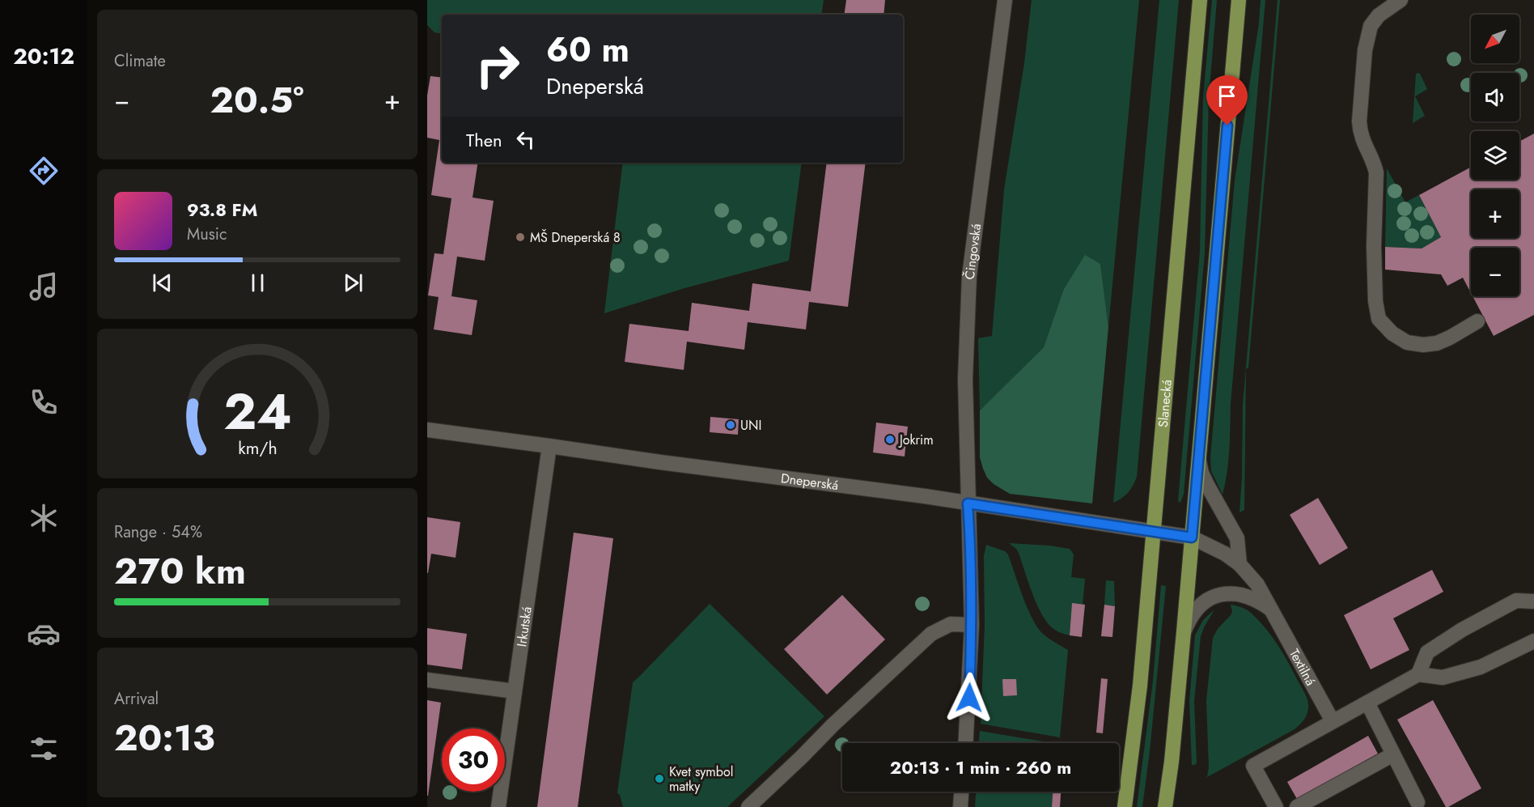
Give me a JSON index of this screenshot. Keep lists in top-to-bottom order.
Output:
{
  "streets": {
    "main road": ["Slanecká"],
    "street": [
      "Čingovská",
      "Dneperská",
      "Irkutská",
      "Textilná"
    ]
  },
  "crossings": [
    ["Čingovská", "Dneperská"],
    ["Slanecká", "Dneperská"],
    ["Dneperská", "Irkutská"],
    ["Dneperská", "Textilná"]
  ],
  "places": [
    "MŠ Dneperská 8",
    "UNI",
    "Jokrim",
    "Kvet symbol matky"
  ],
  "north": "bottom left",
  "page": {
    "tabs": "20:12",
    "tile": [
      "Climate",
      ["Range · 54%", "270 km"],
      ["Arrival", "20:13"]
    ],
    "map_buttons": ["+", "−"],
    "turn": ["60 m", "Dneperská"],
    "heat": ["−", "20.5°", "+"],
    "then": "Then",
    "song": ["93.8 FM", "Music"],
    "limit": "30",
    "trip": "20:13 · 1 min · 260 m",
    "gauge": ["24", "km/h"]
  }
}
